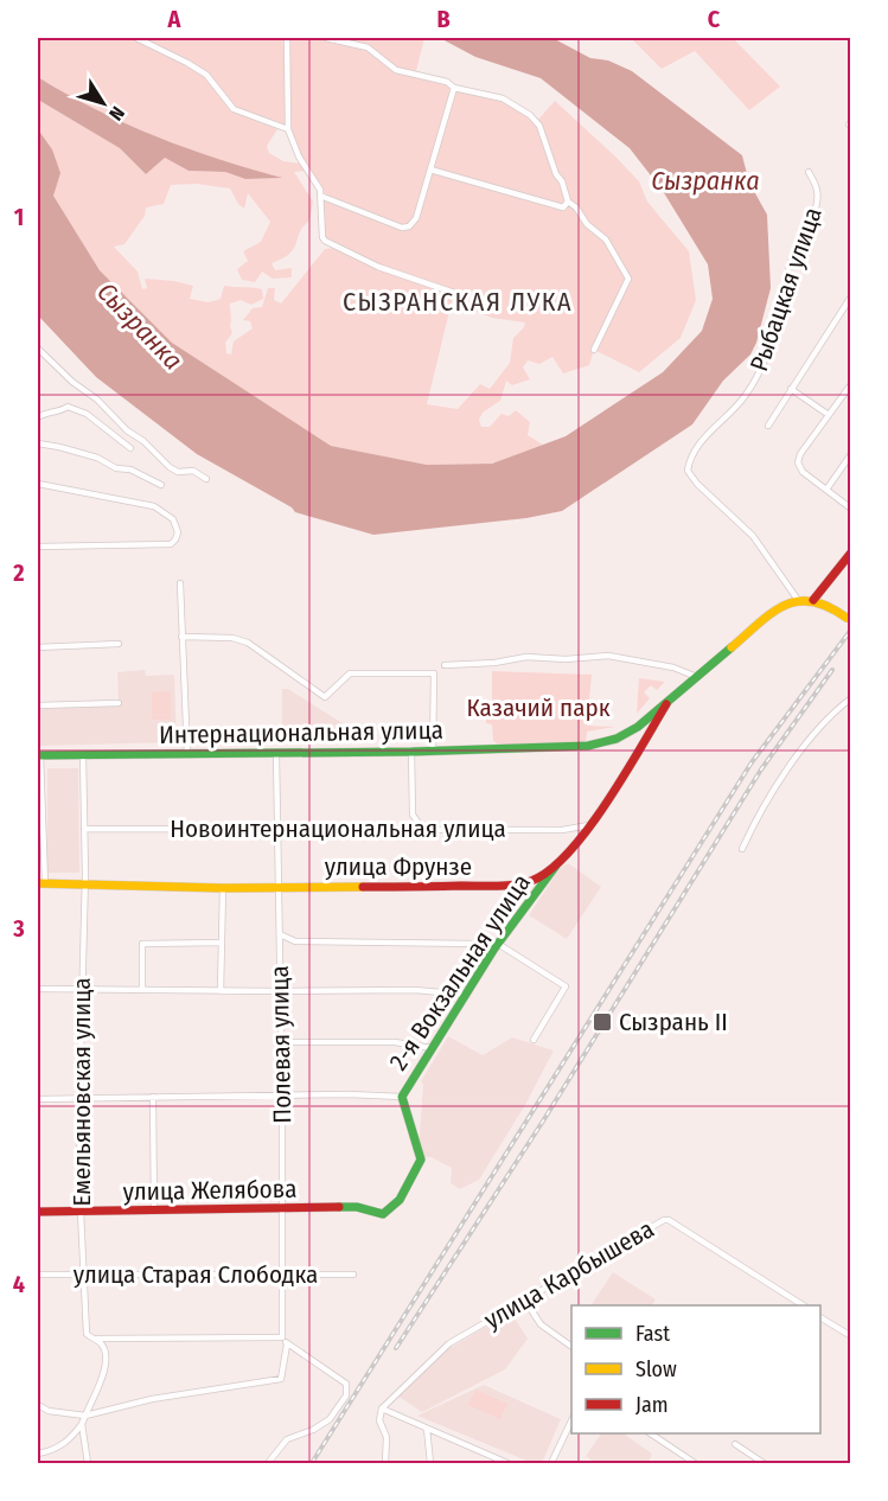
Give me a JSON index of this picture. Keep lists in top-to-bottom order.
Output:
{
  "streets": {
    "street": [
      "Рыбацкая улица",
      "Интернациональная улица",
      "Новоинтернациональная улица",
      "улица Фрунзе",
      "2-я Вокзальная улица",
      "Полевая улица",
      "Емельяновская улица",
      "улица Желябова",
      "улица Старая Слободка",
      "улица Карбышева"
    ]
  },
  "crossings": [
    ["Рыбацкая улица", "Интернациональная улица"],
    ["Интернациональная улица", "улица Фрунзе"],
    ["Интернациональная улица", "Полевая улица"],
    ["Интернациональная улица", "Емельяновская улица"],
    ["Новоинтернациональная улица", "улица Фрунзе"],
    ["Новоинтернациональная улица", "Полевая улица"],
    ["Новоинтернациональная улица", "Емельяновская улица"],
    ["улица Фрунзе", "2-я Вокзальная улица"],
    ["улица Фрунзе", "Полевая улица"],
    ["улица Фрунзе", "Емельяновская улица"],
    ["2-я Вокзальная улица", "улица Желябова"],
    ["Полевая улица", "улица Желябова"],
    ["Полевая улица", "улица Старая Слободка"],
    ["Емельяновская улица", "улица Желябова"],
    ["Емельяновская улица", "улица Старая Слободка"]
  ],
  "districts": ["СЫЗРАНСКАЯ ЛУКА"],
  "water": ["Сызранка"],
  "parks": ["Казачий парк"],
  "places": {
    "transit": ["Сызрань II"]
  },
  "legend": ["Fast", "Slow", "Jam"],
  "north": "bottom right",
  "grid": {
    "columns": ["A", "B", "C"],
    "rows": [
      "1",
      "2",
      "3",
      "4"
    ]
  }
}
